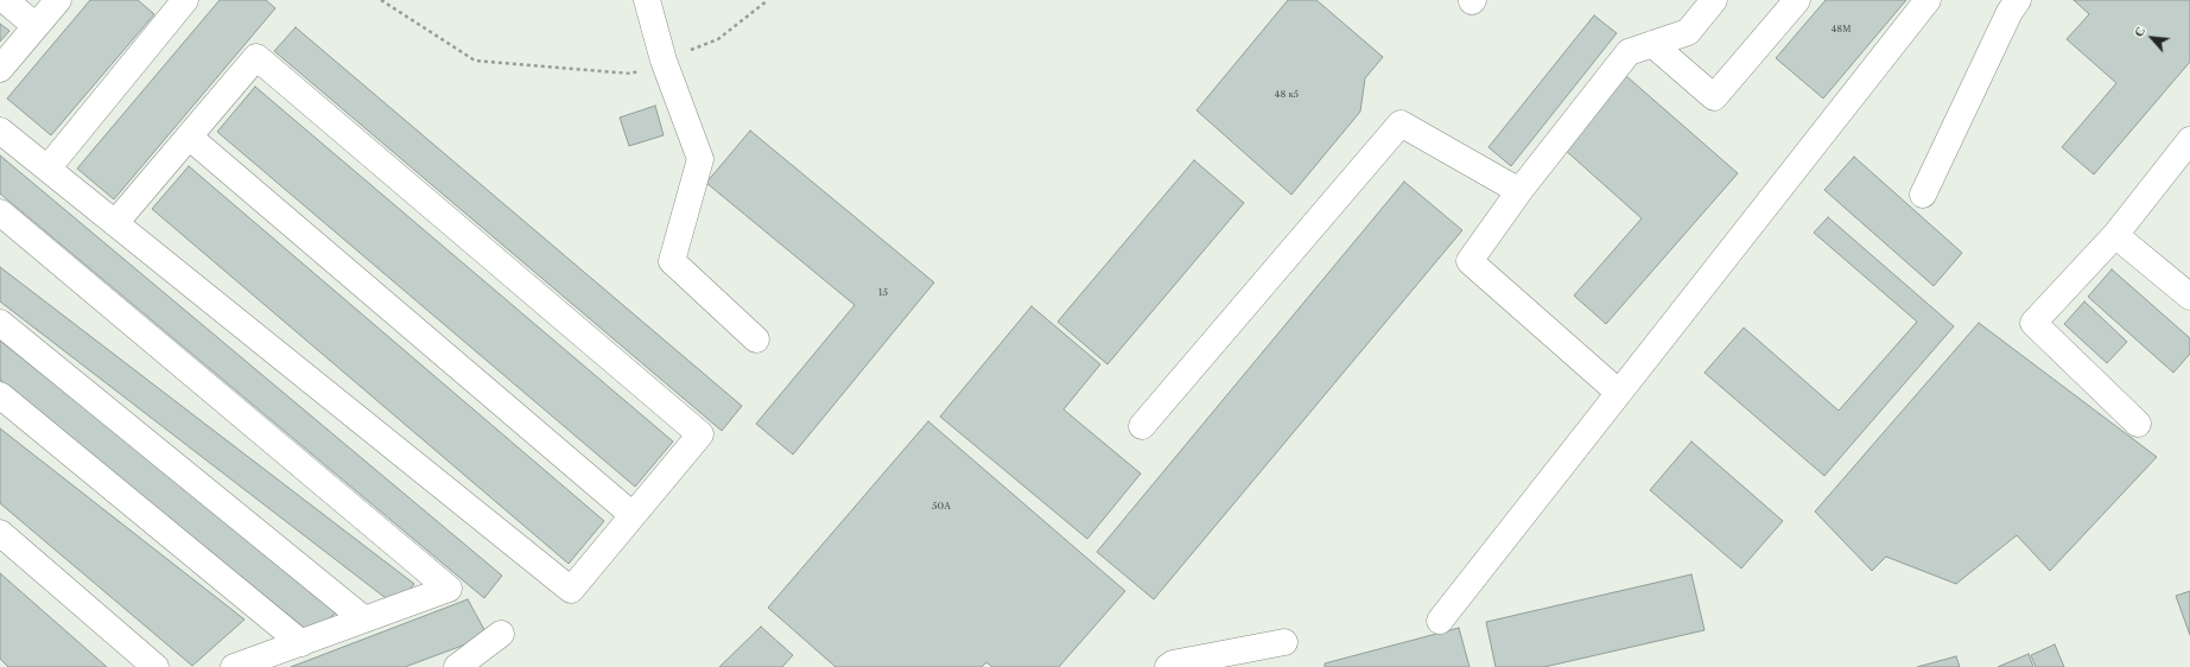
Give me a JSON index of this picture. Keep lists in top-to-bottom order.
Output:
{
  "house_numbers": [
    "48М",
    "48 к5",
    "15",
    "50А"
  ],
  "north": "top left"
}
